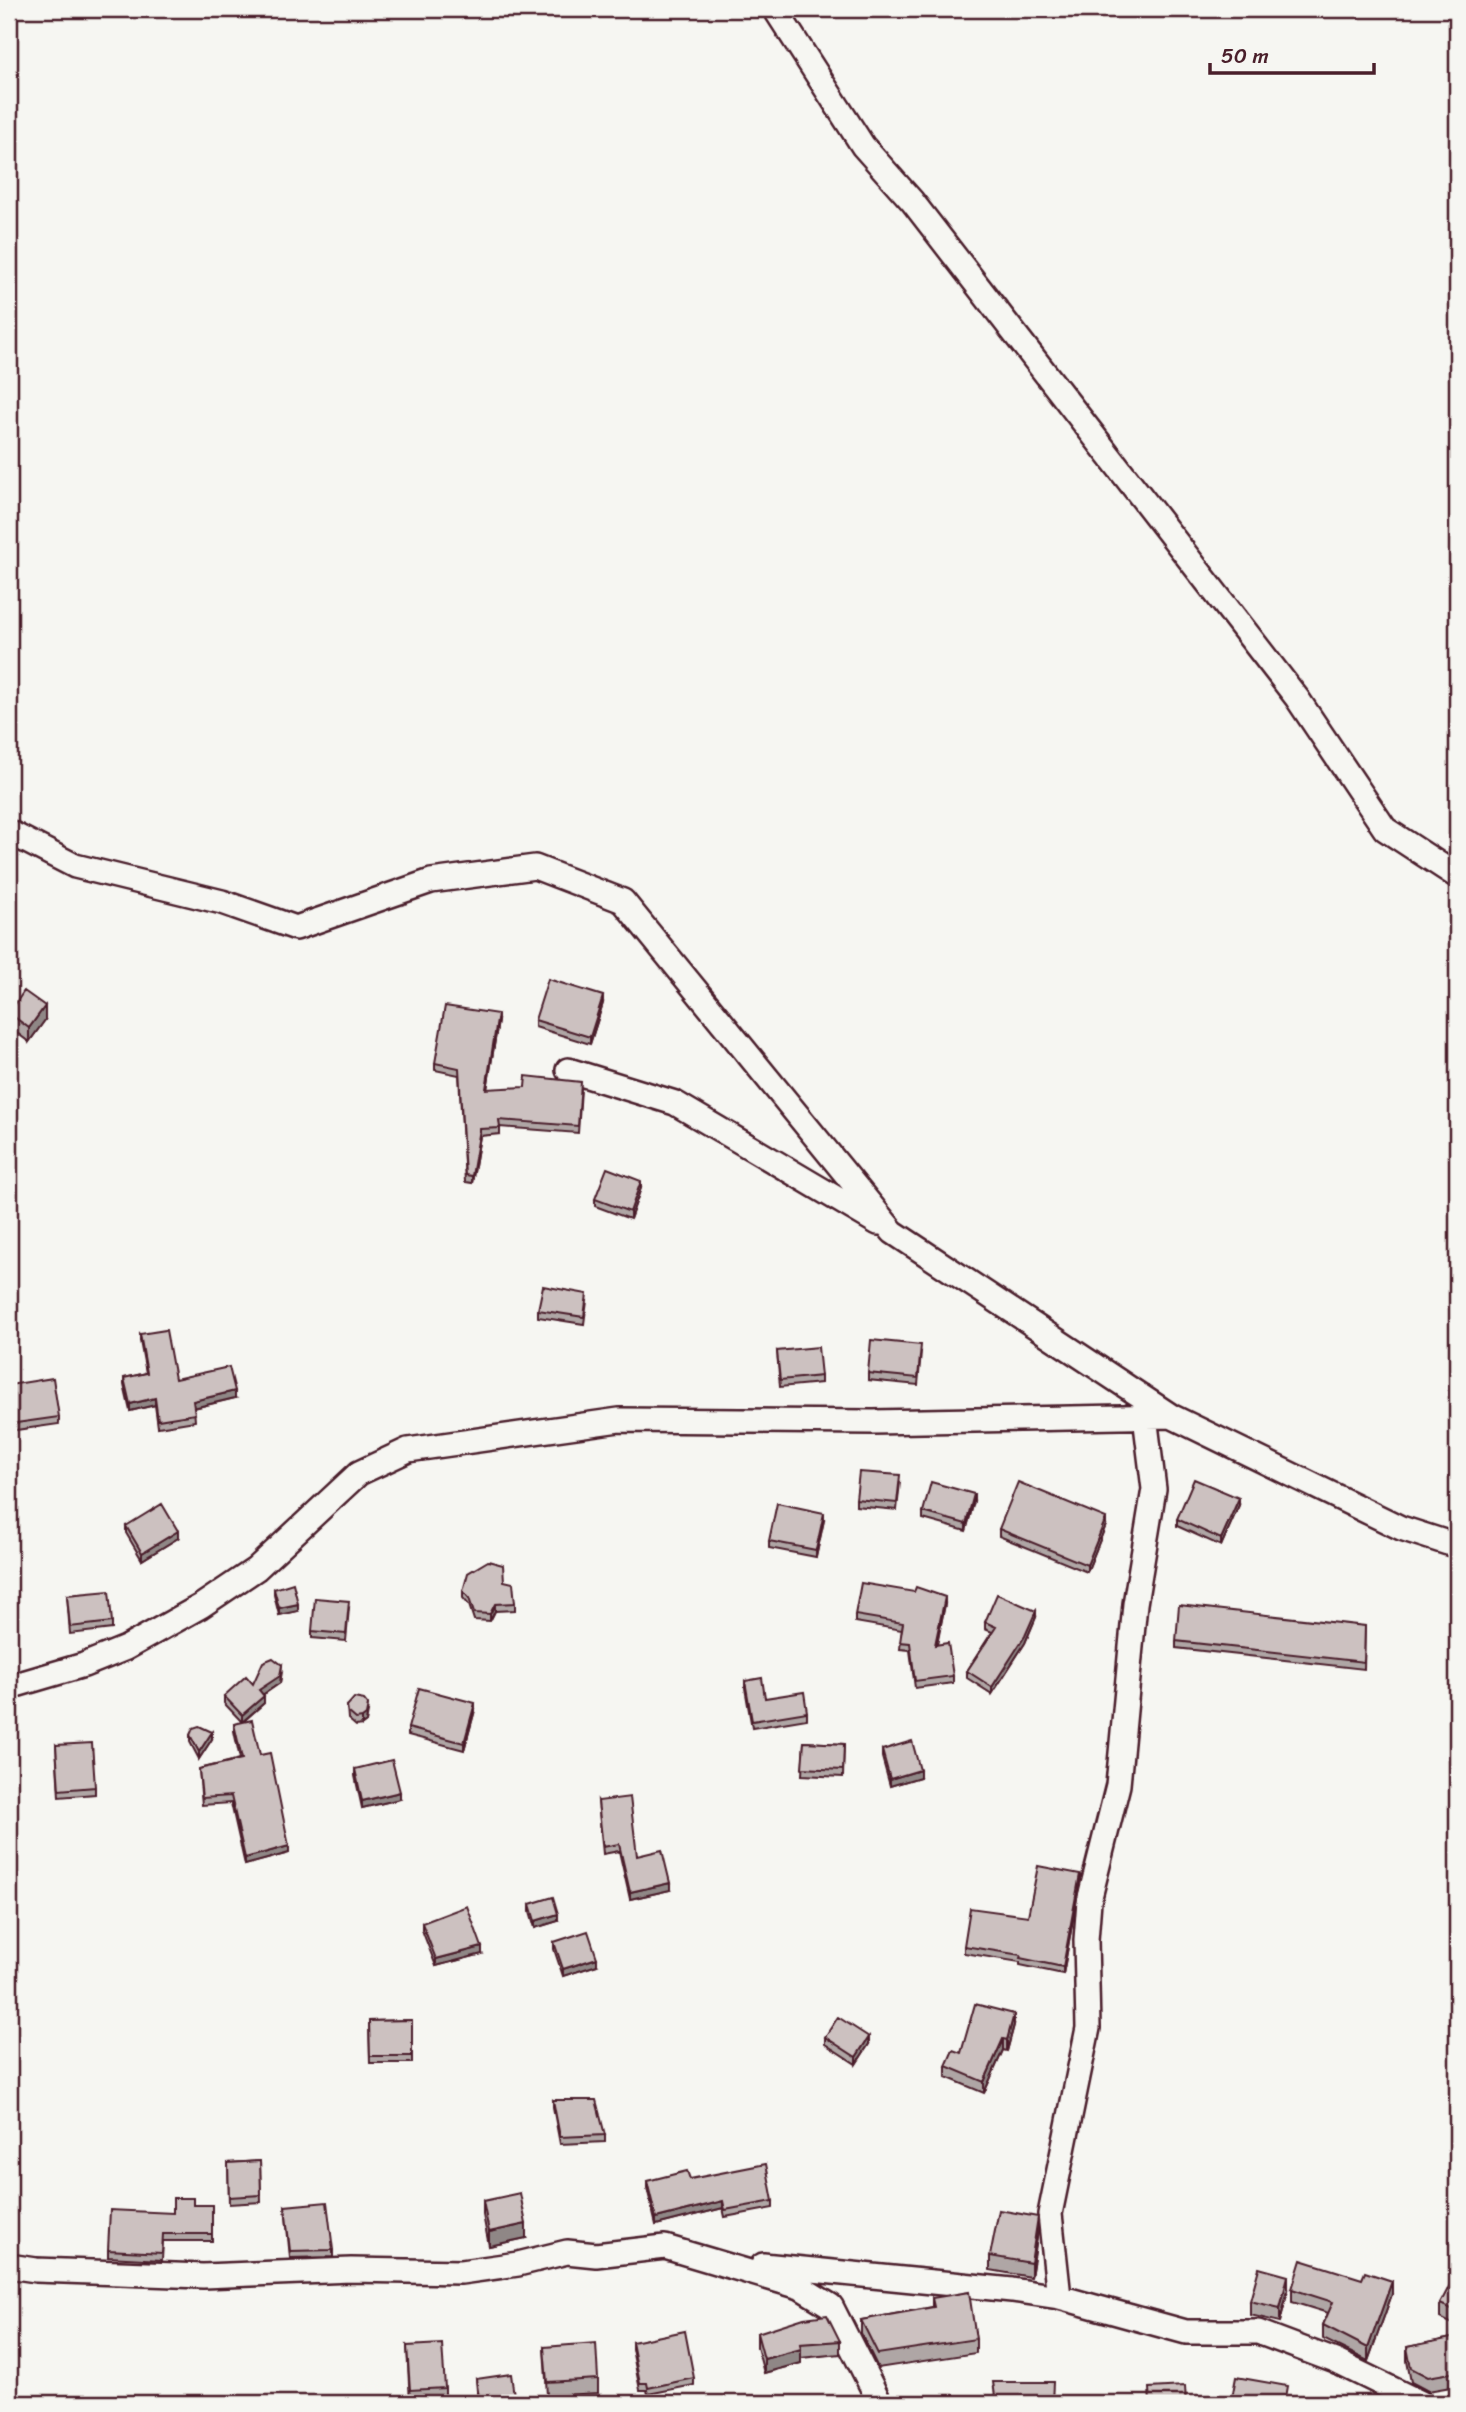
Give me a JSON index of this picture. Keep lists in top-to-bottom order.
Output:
{
  "scale_bar": "50 m"
}
